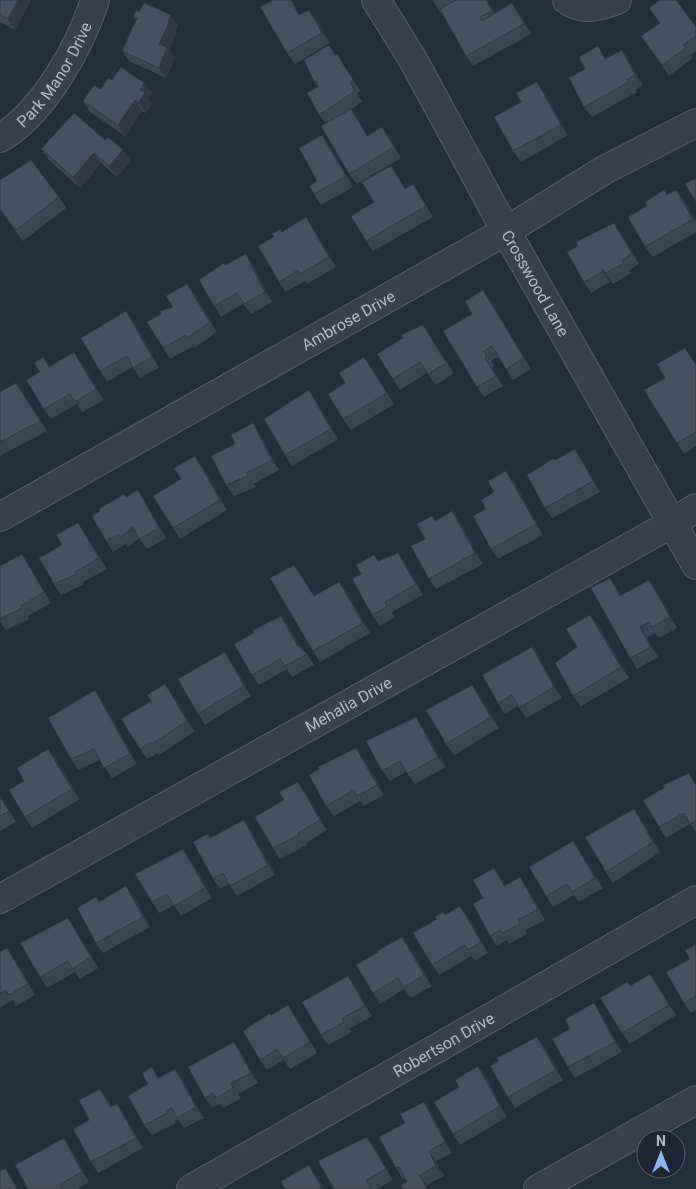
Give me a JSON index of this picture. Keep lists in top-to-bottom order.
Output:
{
  "streets": {
    "street": [
      "Park Manor Drive",
      "Crosswood Lane",
      "Ambrose Drive",
      "Mehalia Drive",
      "Robertson Drive"
    ]
  },
  "crossings": [
    ["Crosswood Lane", "Ambrose Drive"],
    ["Crosswood Lane", "Mehalia Drive"]
  ],
  "north": "top"
}
